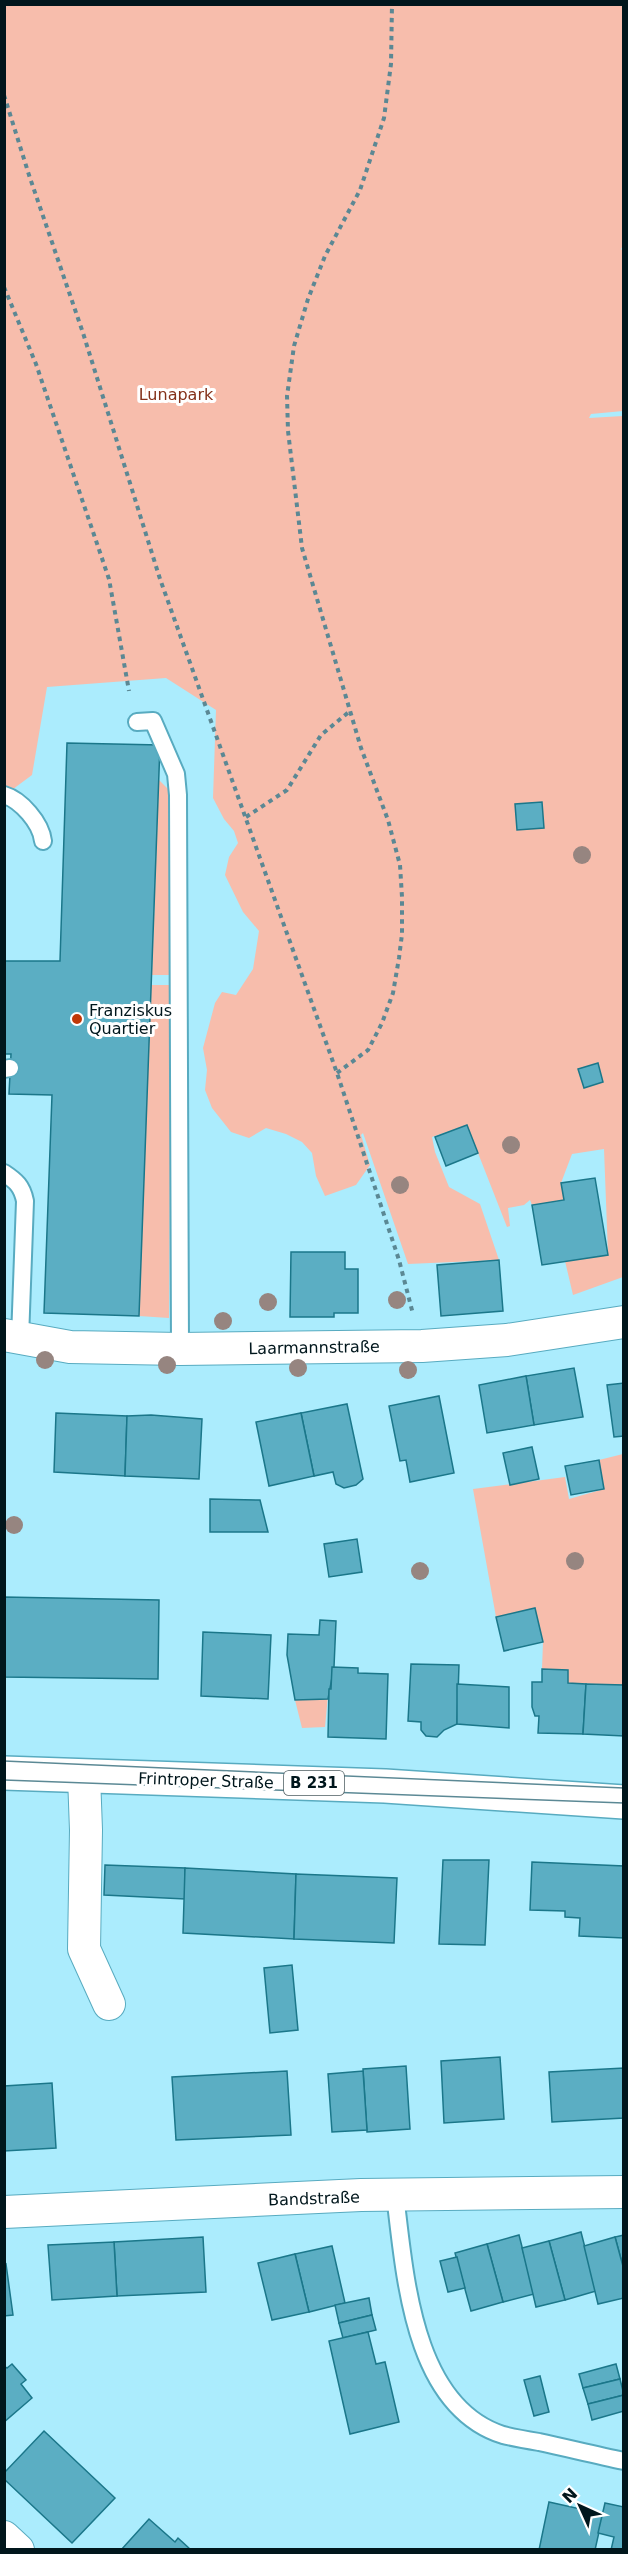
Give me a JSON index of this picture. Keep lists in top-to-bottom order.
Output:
{
  "streets": {
    "main road": ["Frintroper Straße", "B 231"],
    "street": ["Laarmannstraße", "Bandstraße"]
  },
  "parks": ["Lunapark"],
  "places": ["Franziskus Quartier"],
  "north": "top left"
}
